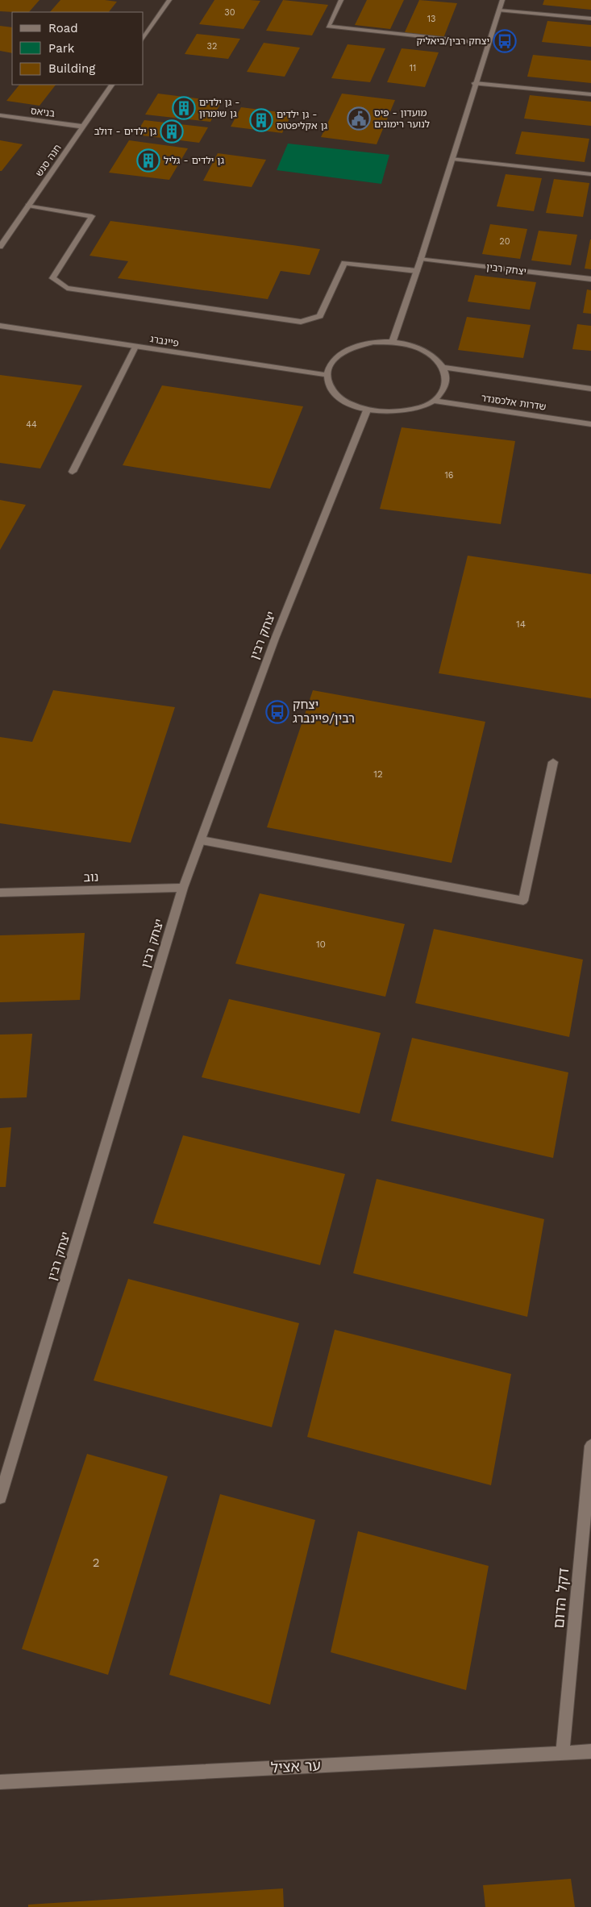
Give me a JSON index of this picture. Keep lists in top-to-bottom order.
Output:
{
  "streets": {
    "street": [
      "בניאס",
      "חנה סנש",
      "יצחק רבין",
      "פיינברג",
      "שדרות אלכסנדר",
      "נוב",
      "דקל הדום",
      "ער אציל"
    ]
  },
  "crossings": [
    ["בניאס", "חנה סנש"],
    ["יצחק רבין", "פיינברג"],
    ["יצחק רבין", "שדרות אלכסנדר"],
    ["יצחק רבין", "נוב"],
    ["פיינברג", "שדרות אלכסנדר"],
    ["דקל הדום", "ער אציל"]
  ],
  "places": {
    "bus stop": ["יצחק רבין/ביאליק", "יצחק רבין/פיינברג"],
    "building": [
      "גן ילדים - גן שומרון",
      "גן ילדים - גן אקליפטוס",
      "גן ילדים - דולב",
      "גן ילדים - גליל"
    ],
    "public building": ["מועדון - פיס לנוער רימונים"]
  },
  "house_numbers": [
    "30",
    "13",
    "32",
    "11",
    "20",
    "44",
    "16",
    "14",
    "12",
    "10",
    "2"
  ],
  "legend": ["Road", "Park", "Building"]
}
